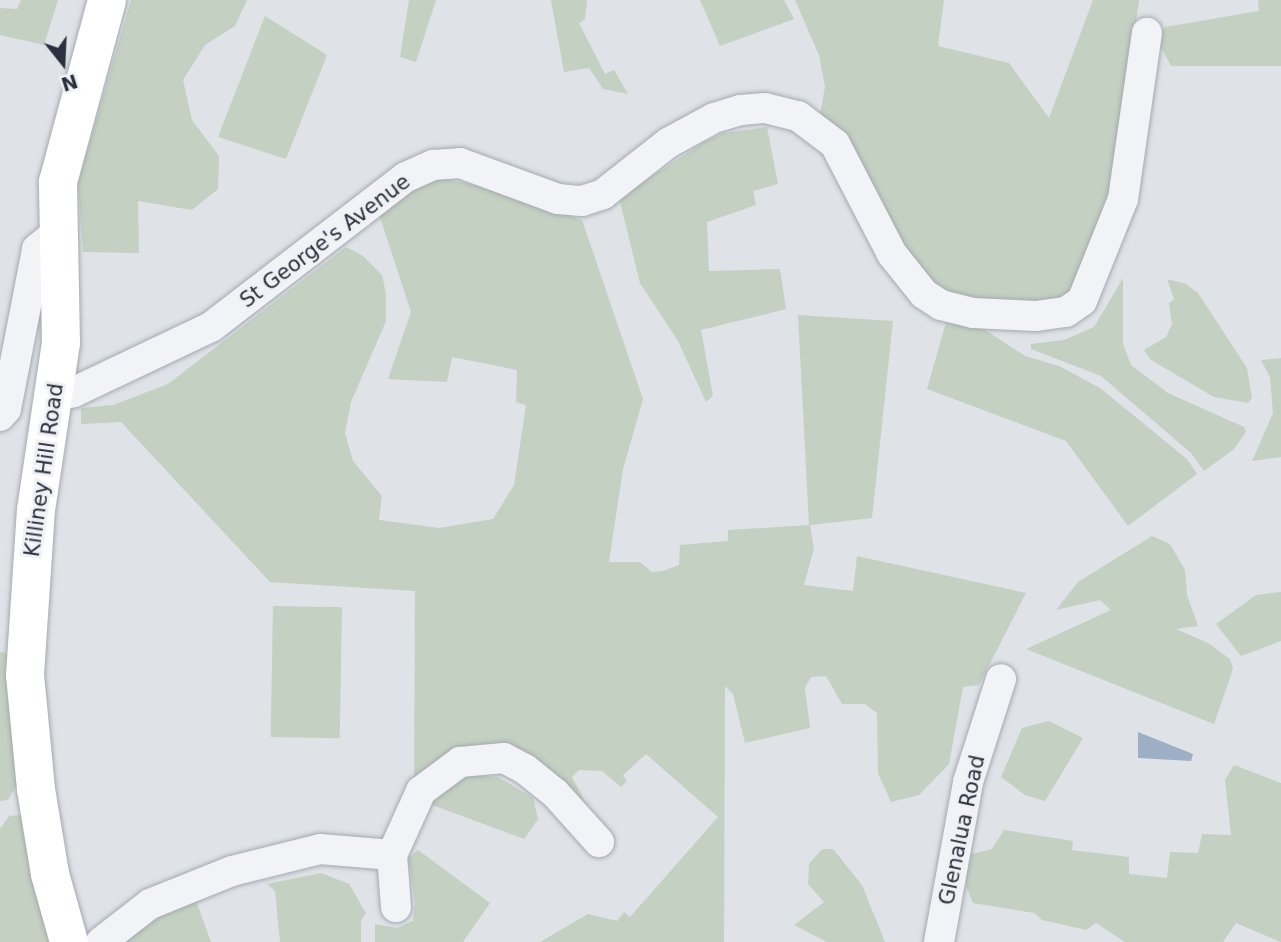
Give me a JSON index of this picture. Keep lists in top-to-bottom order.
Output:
{
  "streets": {
    "main road": ["Killiney Hill Road"],
    "street": ["St George's Avenue", "Glenalua Road"]
  },
  "crossings": [
    ["St George's Avenue", "Killiney Hill Road"]
  ],
  "north": "bottom"
}
